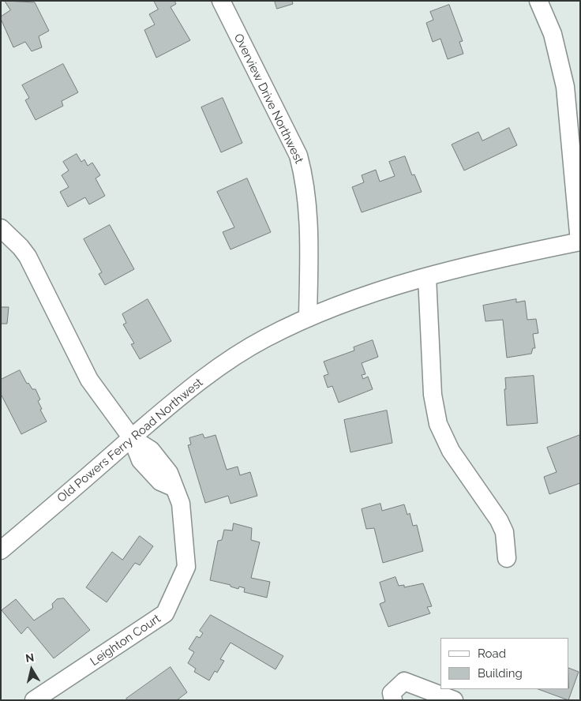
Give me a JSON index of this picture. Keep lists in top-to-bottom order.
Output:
{
  "streets": {
    "street": ["Overview Drive Northwest", "Old Powers Ferry Road Northwest", "Leighton Court"]
  },
  "crossings": [
    ["Overview Drive Northwest", "Old Powers Ferry Road Northwest"],
    ["Old Powers Ferry Road Northwest", "Leighton Court"]
  ],
  "legend": ["Road", "Building"],
  "north": "top"
}
